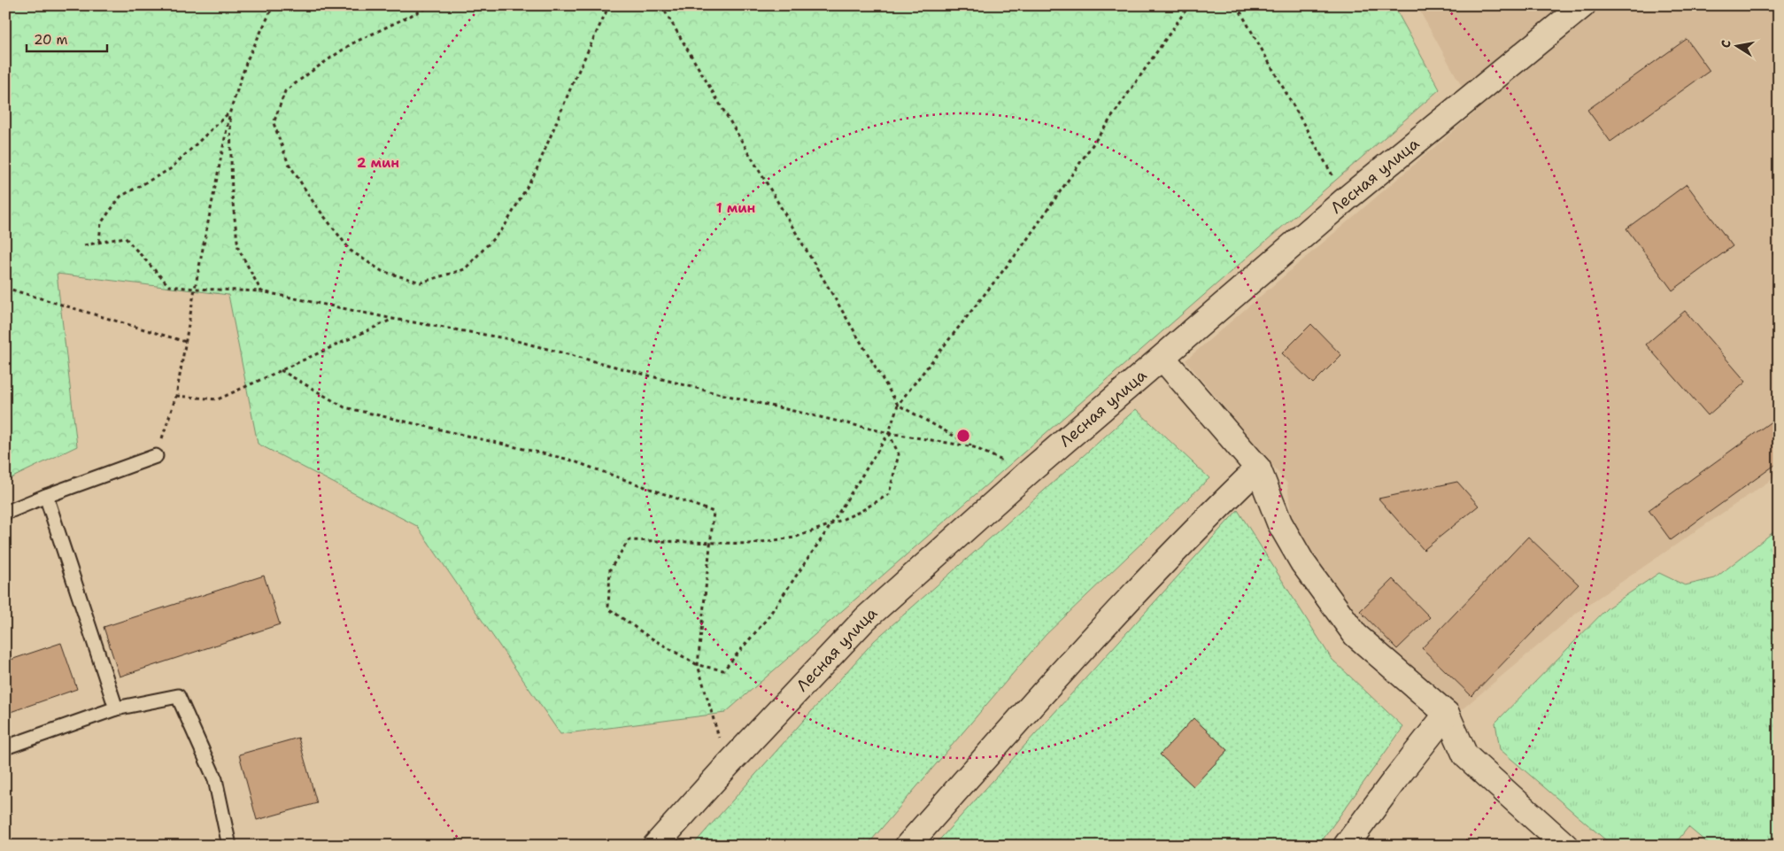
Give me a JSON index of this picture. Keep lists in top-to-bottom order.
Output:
{
  "streets": {
    "street": ["Лесная улица"]
  },
  "scale_bar": "20 m",
  "north": "left",
  "rings": ["2 мин", "1 мин"]
}
